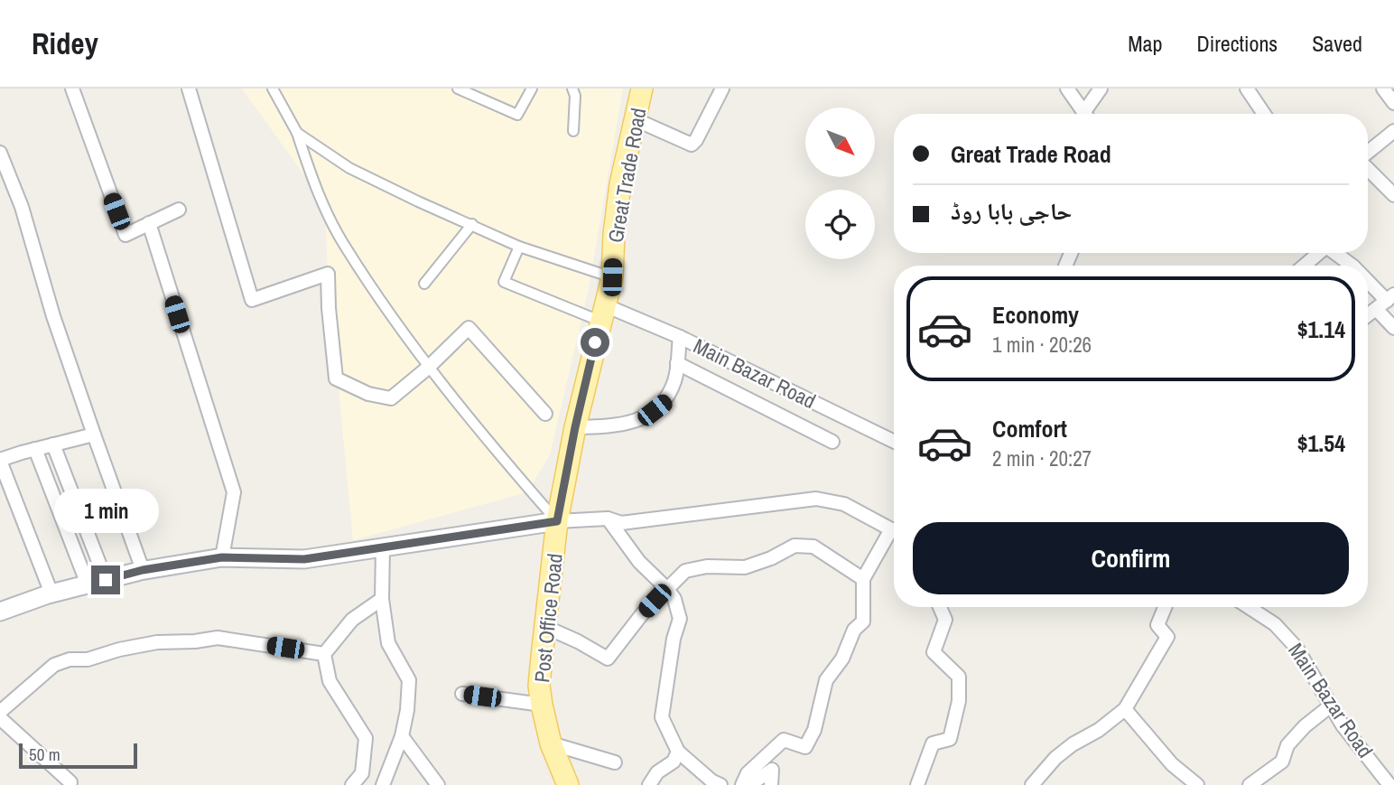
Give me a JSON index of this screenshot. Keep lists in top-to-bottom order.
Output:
{
  "streets": {
    "main road": ["Great Trade Road", "Post Office Road"],
    "street": ["Main Bazar Road"]
  },
  "crossings": [
    ["Great Trade Road", "Main Bazar Road"],
    ["Great Trade Road", "Post Office Road"]
  ],
  "scale_bar": "50 m",
  "north": "bottom right",
  "page": {
    "header": "Ridey",
    "nav": ["Map", "Directions", "Saved"],
    "banner": ["Great Trade Road", "حاجی بابا روڈ"],
    "list": [
      {
        "name": "Economy",
        "note": "1 min · 20:26",
        "value": "$1.14"
      },
      {
        "name": "Comfort",
        "note": "2 min · 20:27",
        "value": "$1.54"
      }
    ],
    "bubble": "1 min",
    "buttons": "Confirm",
    "scale": "50 m"
  }
}
